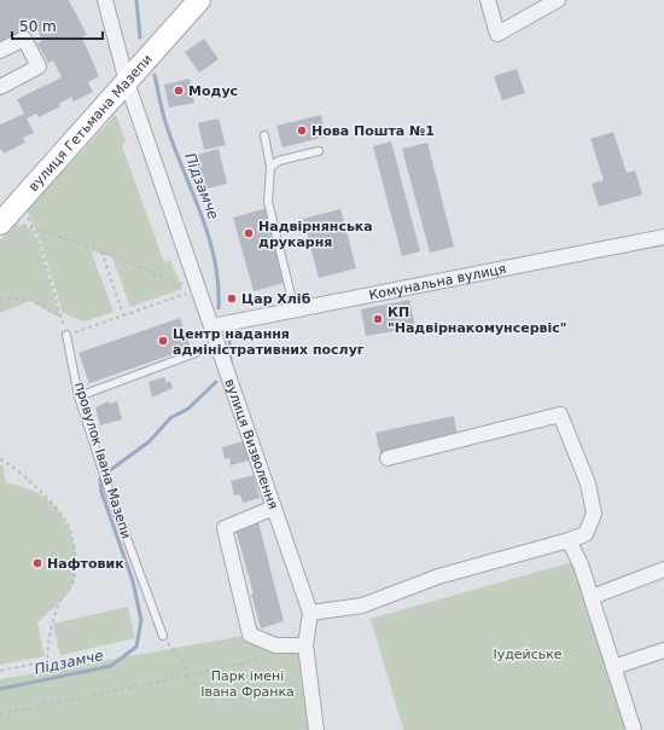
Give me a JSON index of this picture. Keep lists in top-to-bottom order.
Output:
{
  "streets": {
    "main road": ["вулиця Гетьмана Мазепи"],
    "street": ["Комунальна вулиця", "вулиця Визволення"],
    "lane": ["провулок Івана Мазепи"]
  },
  "crossings": [
    ["вулиця Гетьмана Мазепи", "вулиця Визволення"],
    ["Комунальна вулиця", "вулиця Визволення"]
  ],
  "water": ["Підзамче"],
  "parks": ["Іудейське", "Парк імені Івана Франка"],
  "places": [
    "Модус",
    "Нова Пошта №1",
    "Надвірнянська друкарня",
    "Цар Хліб",
    "КП \"Надвірнакомунсервіс\"",
    "Центр надання адміністративних послуг",
    "Нафтовик"
  ],
  "scale_bar": "50 m"
}
